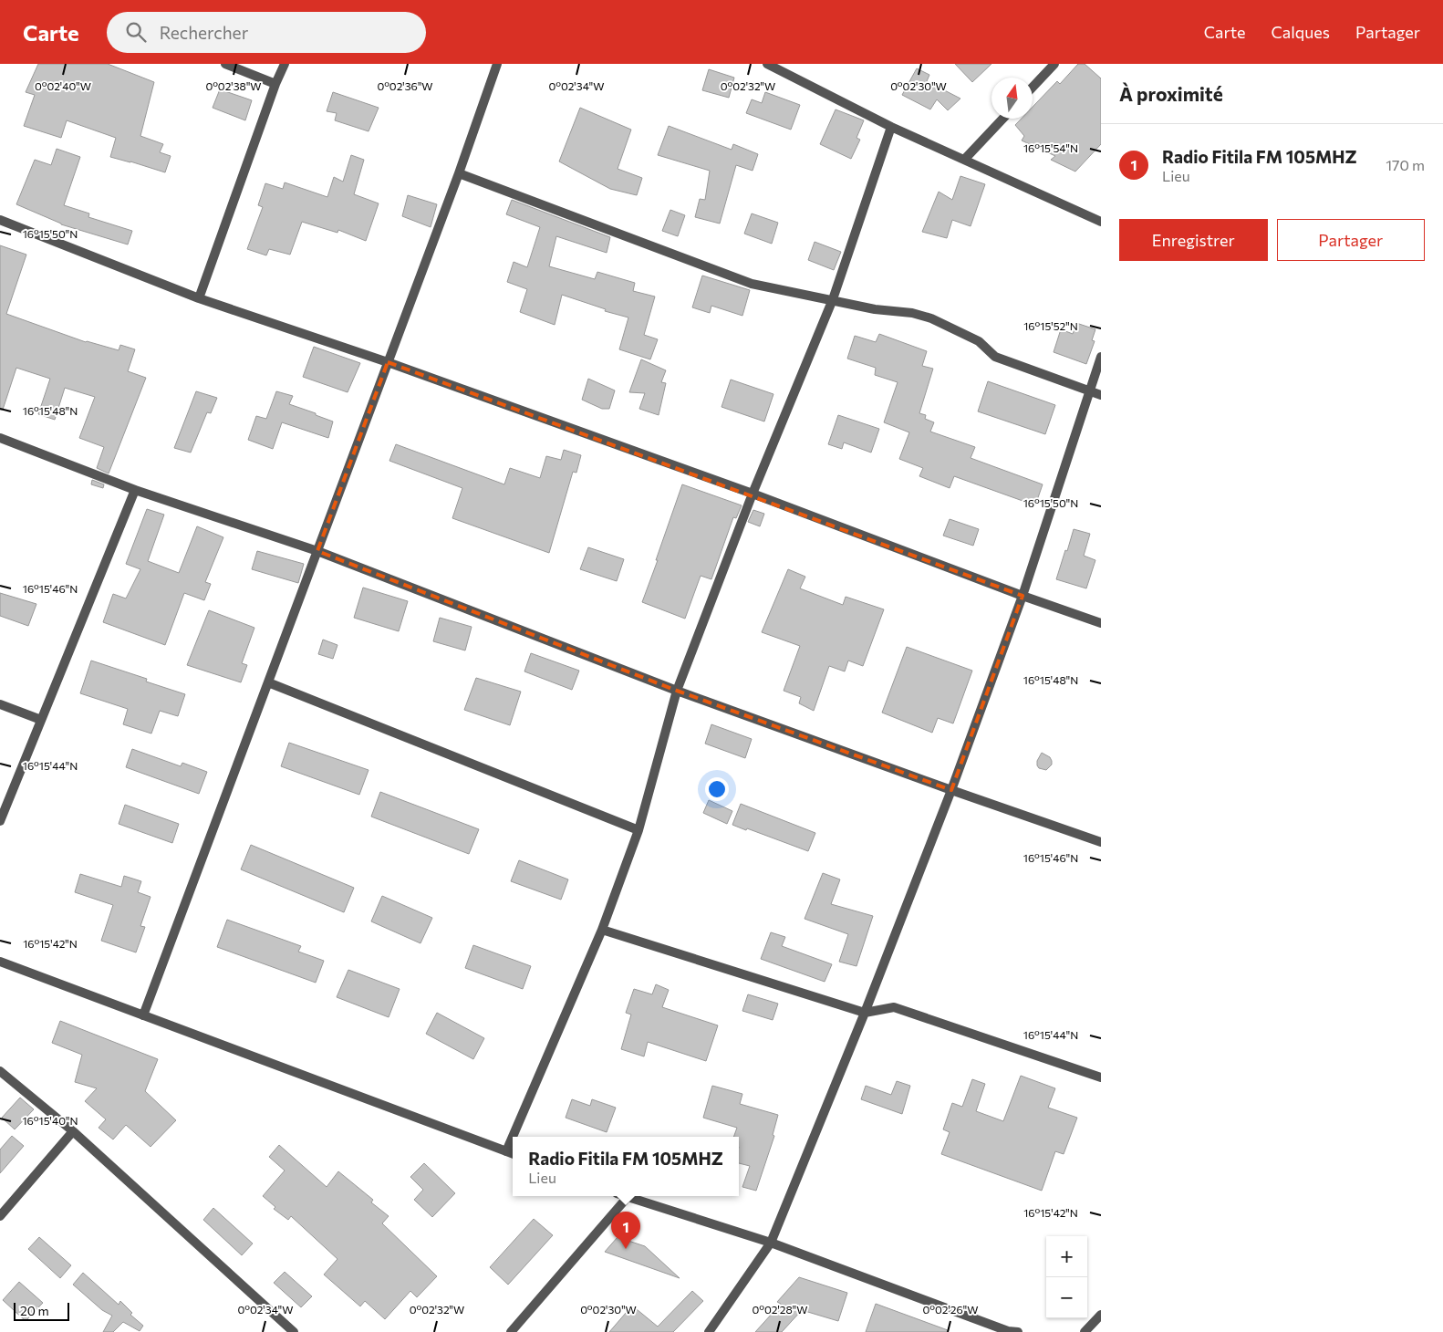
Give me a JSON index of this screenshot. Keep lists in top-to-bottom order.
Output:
{
  "scale_bar": "20 m",
  "north": "top",
  "page": {
    "header": "Carte",
    "search": "Rechercher",
    "nav": ["Carte", "Calques", "Partager"],
    "heading": "À proximité",
    "list": [
      {
        "mark": "1",
        "name": "Radio Fitila FM 105MHZ",
        "note": "Lieu",
        "value": "170 m"
      }
    ],
    "buttons": ["Enregistrer", "Partager"],
    "popup": ["Radio Fitila FM 105MHZ", "Lieu"],
    "pins": "1",
    "map_buttons": ["+", "−"],
    "scale": "20 m"
  },
  "coordinates": [
    "0°02'40\"W",
    "0°02'38\"W",
    "0°02'36\"W",
    "0°02'34\"W",
    "0°02'32\"W",
    "0°02'30\"W",
    "16°15'54\"N",
    "16°15'50\"N",
    "16°15'52\"N",
    "16°15'48\"N",
    "16°15'46\"N",
    "16°15'44\"N",
    "16°15'42\"N",
    "16°15'40\"N",
    "0°02'28\"W",
    "0°02'26\"W"
  ]
}
